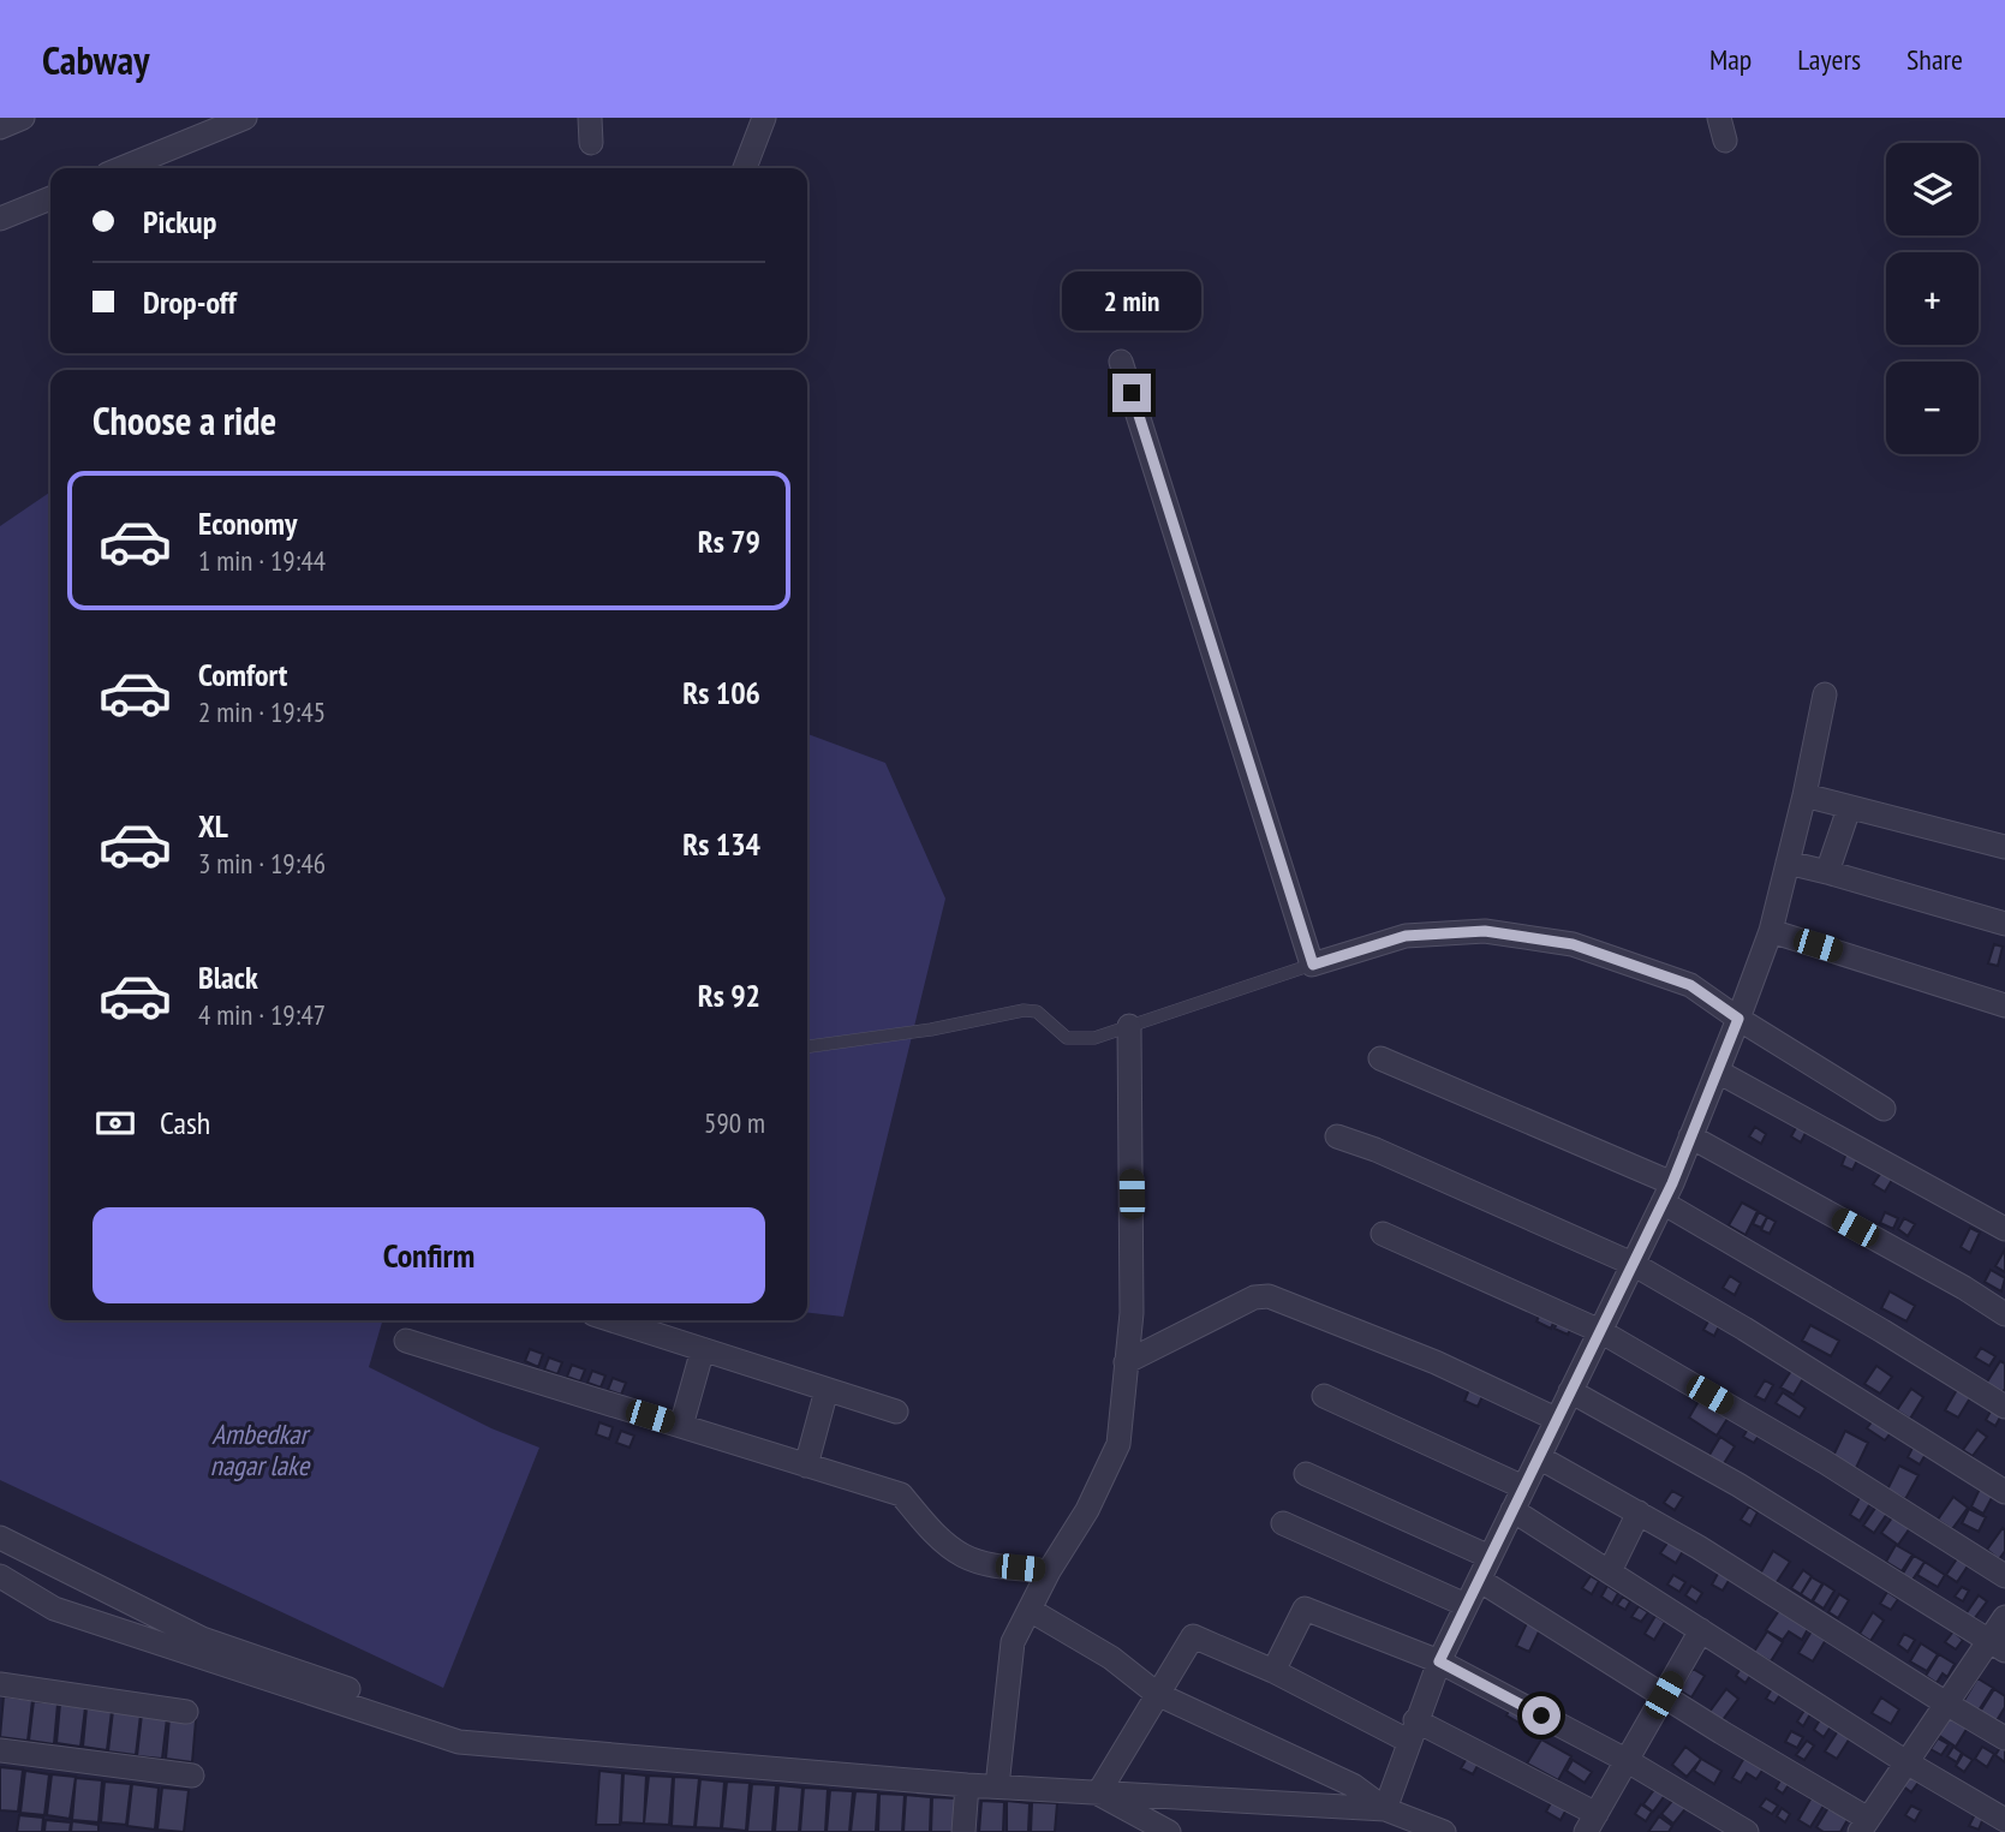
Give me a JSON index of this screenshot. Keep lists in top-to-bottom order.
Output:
{
  "water": ["Ambedkar nagar lake"],
  "page": {
    "header": "Cabway",
    "nav": ["Map", "Layers", "Share"],
    "map_buttons": ["+", "−"],
    "banner": ["Pickup", "Drop-off"],
    "bubble": "2 min",
    "heading": "Choose a ride",
    "list": [
      {
        "name": "Economy",
        "note": "1 min · 19:44",
        "value": "Rs 79"
      },
      {
        "name": "Comfort",
        "note": "2 min · 19:45",
        "value": "Rs 106"
      },
      {
        "name": "XL",
        "note": "3 min · 19:46",
        "value": "Rs 134"
      },
      {
        "name": "Black",
        "note": "4 min · 19:47",
        "value": "Rs 92"
      }
    ],
    "pay": ["Cash", "590 m"],
    "buttons": "Confirm"
  }
}
